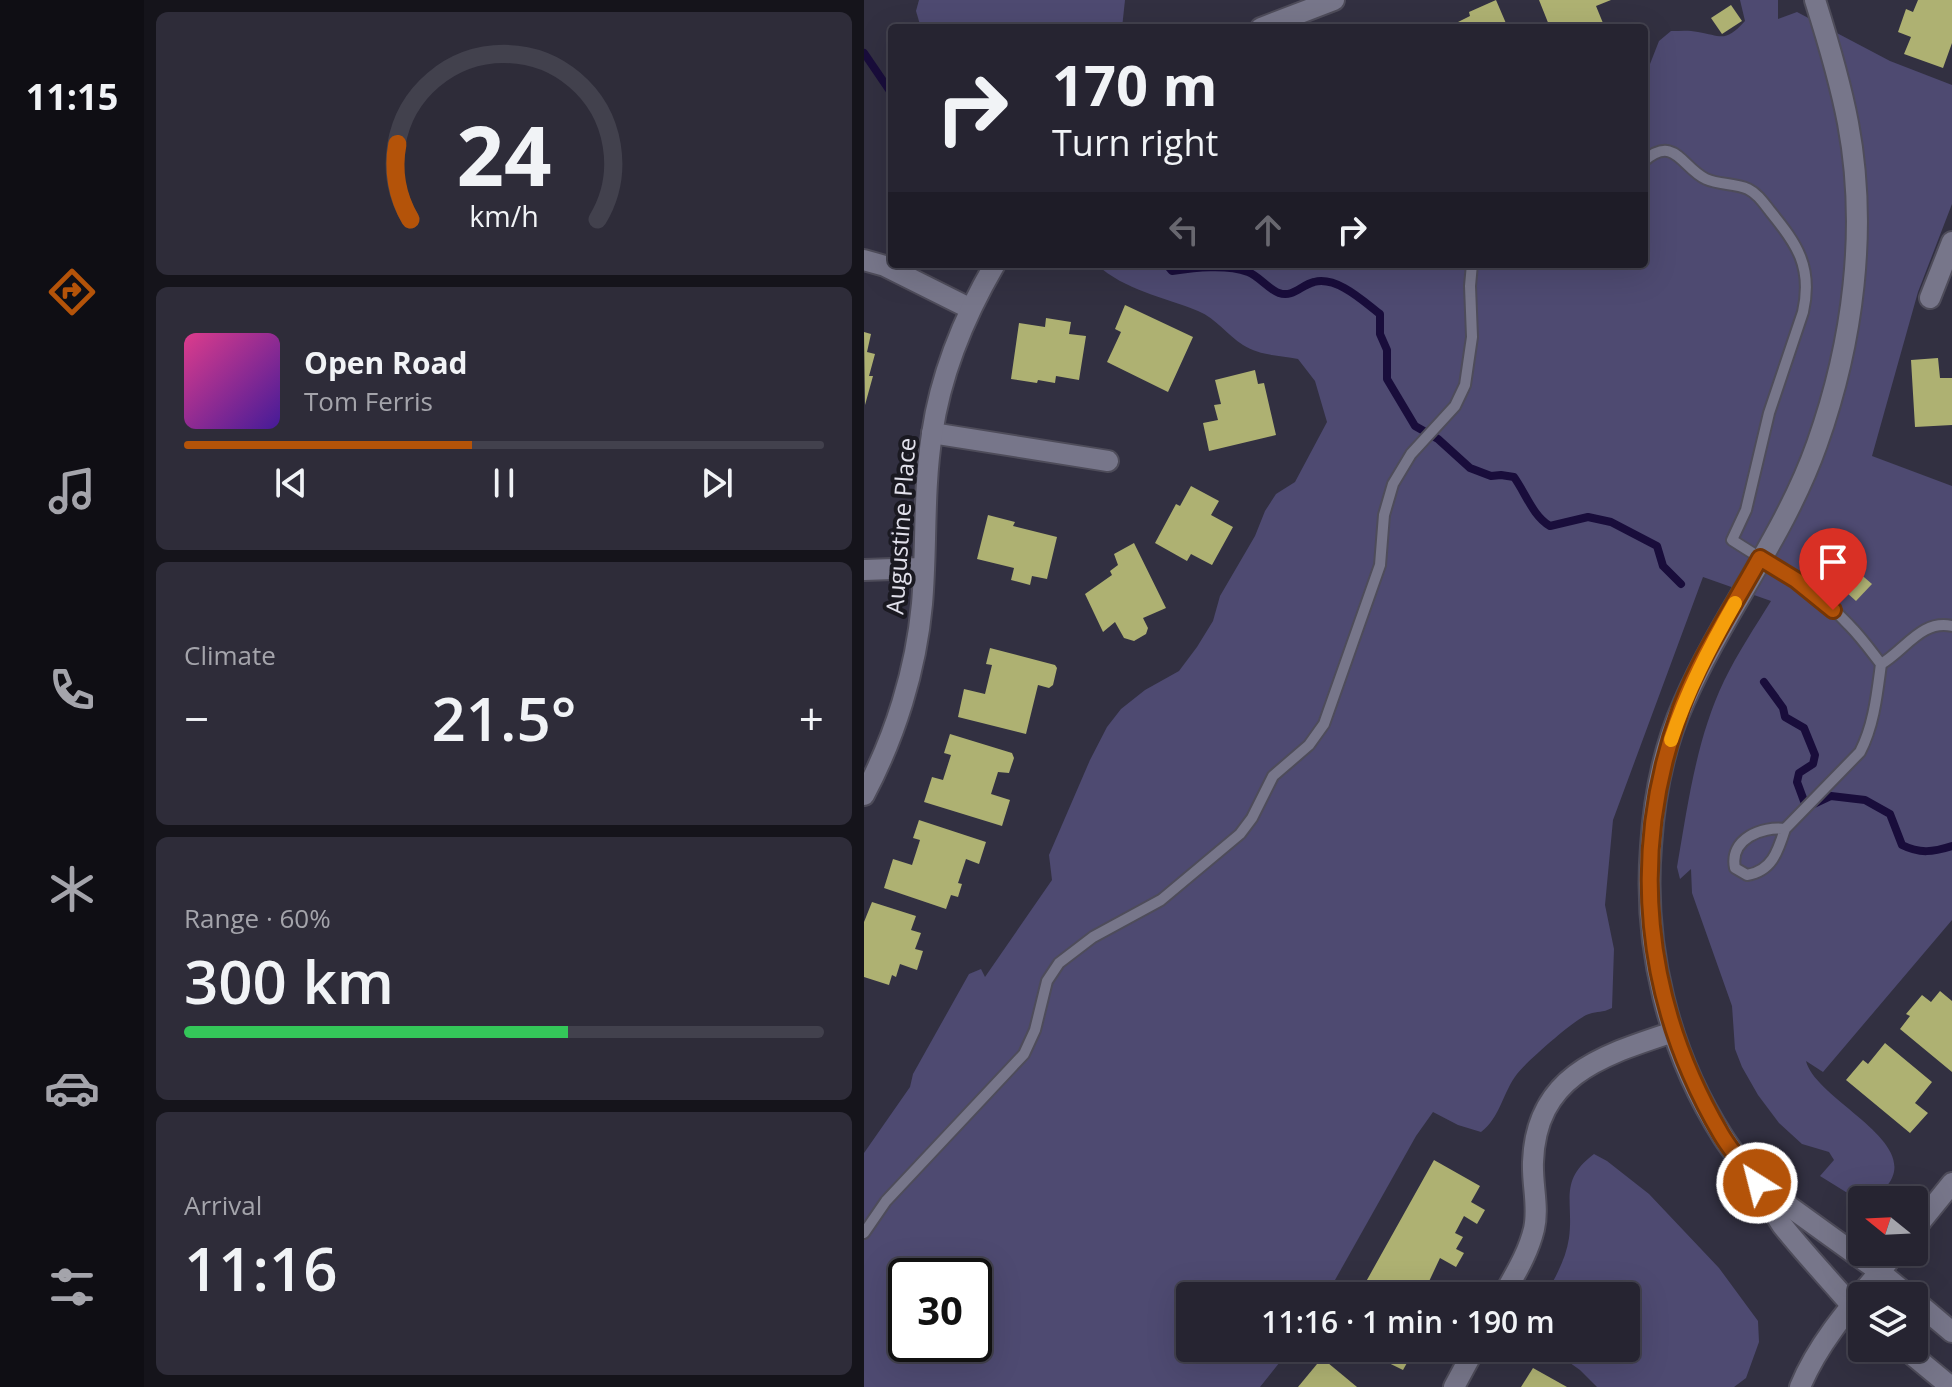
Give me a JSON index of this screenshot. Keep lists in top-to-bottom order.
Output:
{
  "streets": {
    "street": ["Augustine Place"]
  },
  "north": "left",
  "page": {
    "tabs": "11:15",
    "turn": ["170 m", "Turn right"],
    "song": ["Open Road", "Tom Ferris"],
    "tile": [
      "Climate",
      ["Range · 60%", "300 km"],
      ["Arrival", "11:16"]
    ],
    "heat": ["−", "21.5°", "+"],
    "limit": "30",
    "trip": "11:16 · 1 min · 190 m",
    "gauge": ["24", "km/h"]
  }
}
